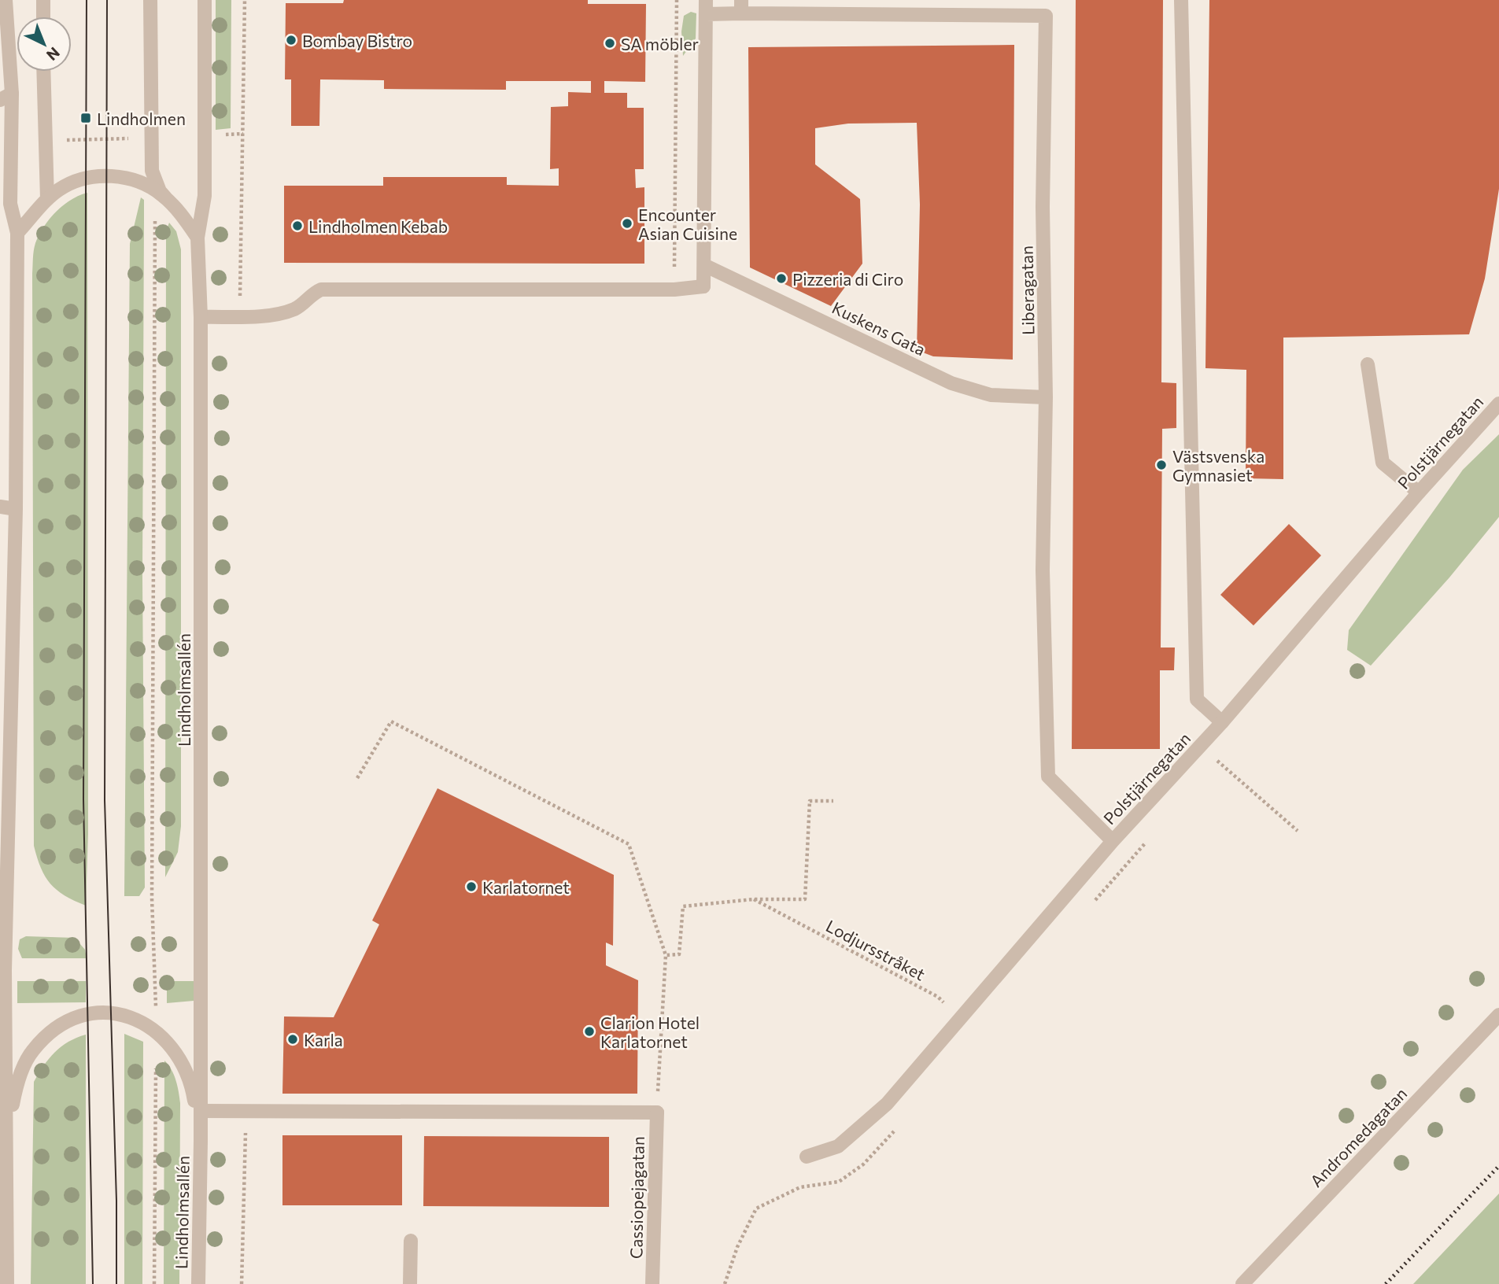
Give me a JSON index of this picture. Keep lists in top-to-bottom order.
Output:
{
  "streets": {
    "street": [
      "Liberagatan",
      "Kuskens Gata",
      "Polstjärnegatan",
      "Lindholmsallén",
      "Andromedagatan",
      "Cassiopejagatan"
    ],
    "path": ["Lodjursstråket"]
  },
  "crossings": [
    ["Liberagatan", "Kuskens Gata"],
    ["Liberagatan", "Polstjärnegatan"],
    ["Polstjärnegatan", "Lodjursstråket"]
  ],
  "places": {
    "other": [
      "Bombay Bistro",
      "SA möbler",
      "Encounter Asian Cuisine",
      "Lindholmen Kebab",
      "Pizzeria di Ciro",
      "Västsvenska Gymnasiet",
      "Karlatornet",
      "Clarion Hotel Karlatornet",
      "Karla"
    ],
    "transit": ["Lindholmen"]
  },
  "north": "bottom right"
}
